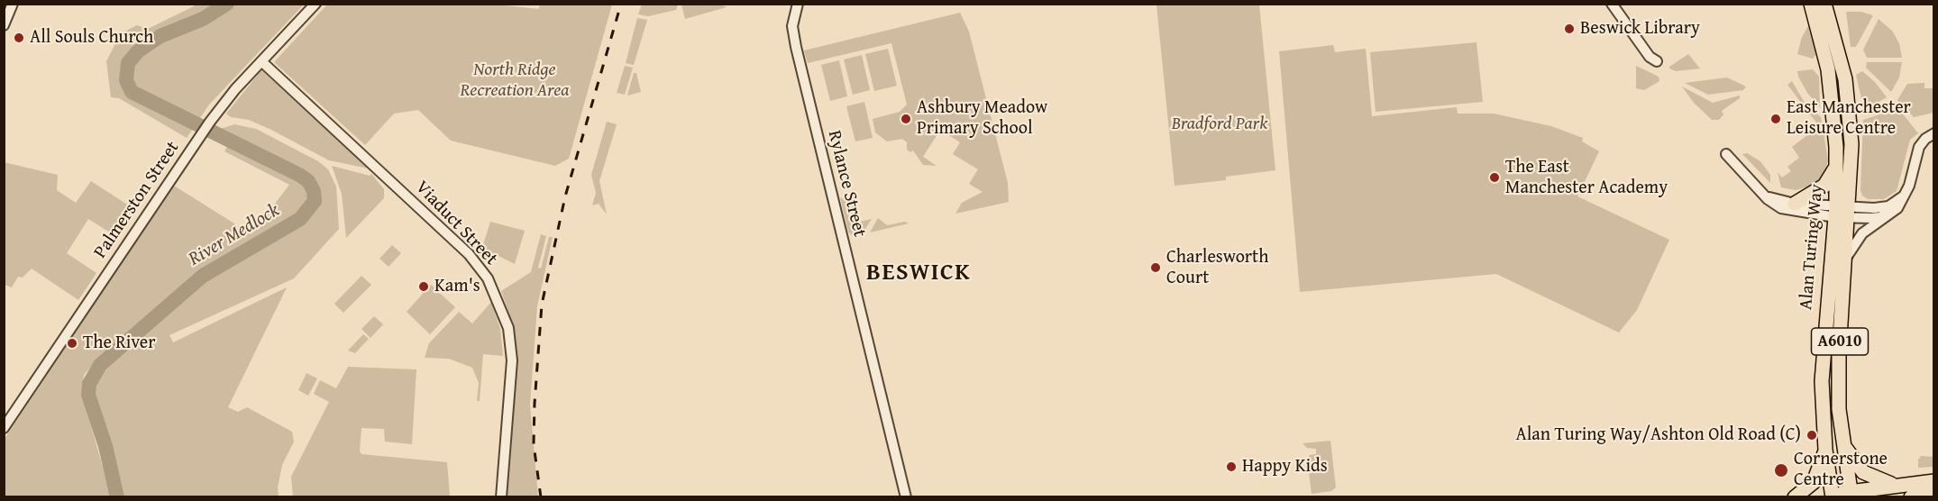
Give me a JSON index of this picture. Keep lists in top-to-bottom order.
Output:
{
  "streets": {
    "highway": ["Alan Turing Way", "A6010"],
    "street": ["Rylance Street", "Palmerston Street", "Viaduct Street"]
  },
  "crossings": [
    ["Palmerston Street", "Viaduct Street"]
  ],
  "districts": ["BESWICK"],
  "water": ["River Medlock"],
  "parks": ["North Ridge Recreation Area", "Bradford Park"],
  "places": [
    "Beswick Library",
    "All Souls Church",
    "Ashbury Meadow Primary School",
    "East Manchester Leisure Centre",
    "The East Manchester Academy",
    "Charlesworth Court",
    "Kam's",
    "The River",
    "Alan Turing Way/Ashton Old Road (C)",
    "Happy Kids",
    "Cornerstone Centre"
  ]
}
